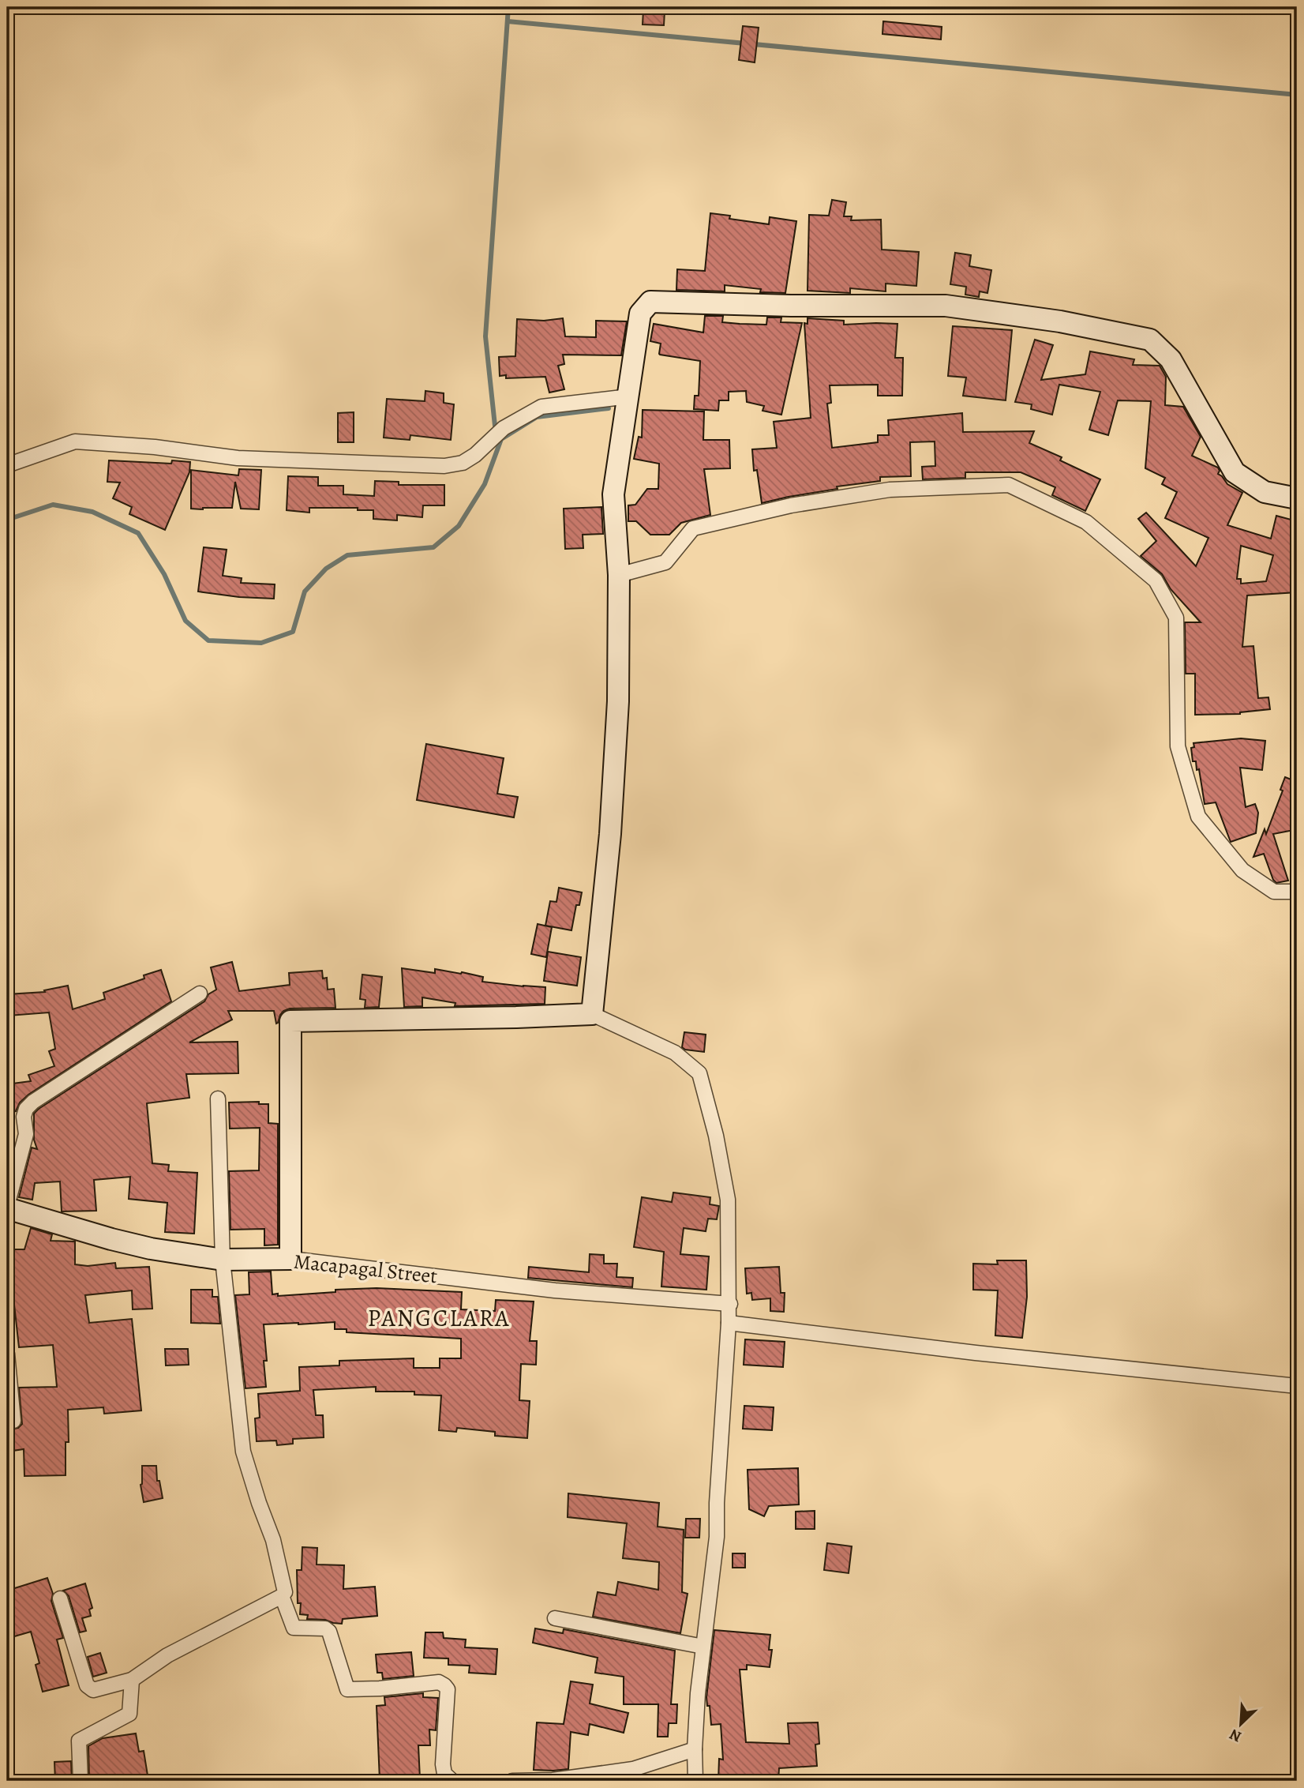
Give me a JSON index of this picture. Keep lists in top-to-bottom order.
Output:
{
  "streets": {
    "street": ["Macapagal Street"]
  },
  "districts": ["PANGCLARA"],
  "north": "bottom left"
}
